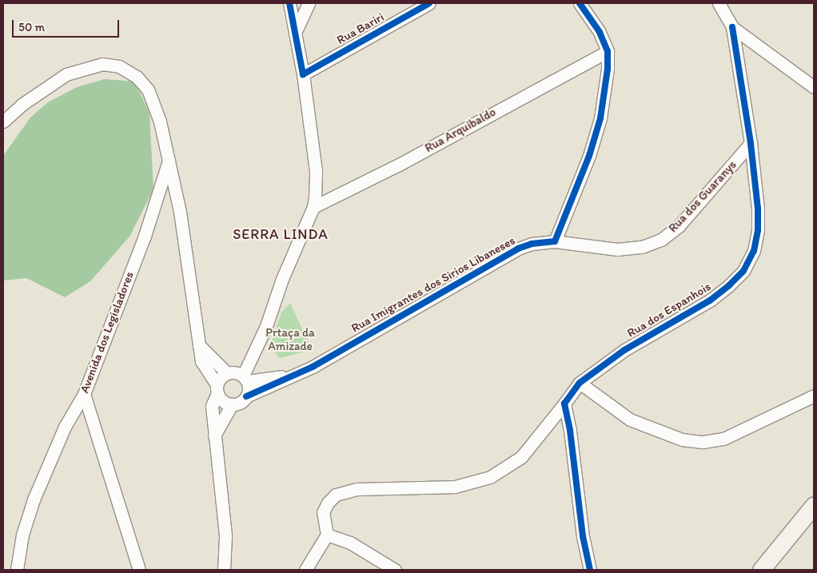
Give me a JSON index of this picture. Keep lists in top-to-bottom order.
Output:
{
  "streets": {
    "street": [
      "Rua Bariri",
      "Rua Arquibaldo",
      "Rua dos Guaranys",
      "Rua Imigrantes dos Sirios Libaneses",
      "Rua dos Espanhois",
      "Avenida dos Legisladores"
    ]
  },
  "crossings": [
    ["Rua dos Guaranys", "Rua Imigrantes dos Sirios Libaneses"],
    ["Rua dos Guaranys", "Rua dos Espanhois"]
  ],
  "districts": ["SERRA LINDA"],
  "parks": ["Prtaça da Amizade"],
  "scale_bar": "50 m"
}
